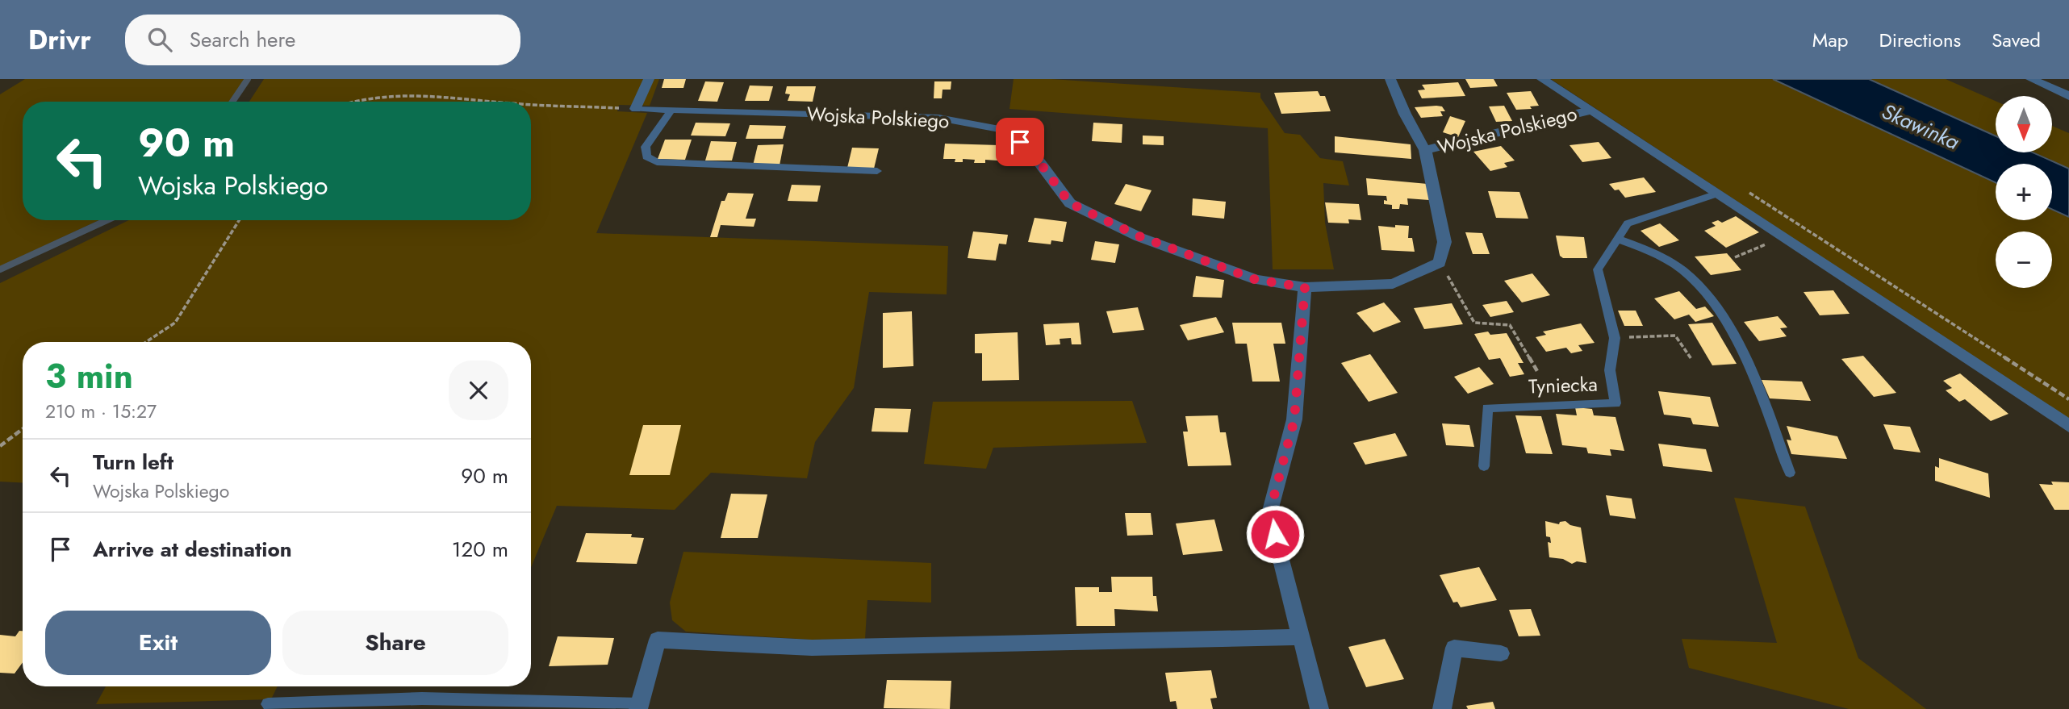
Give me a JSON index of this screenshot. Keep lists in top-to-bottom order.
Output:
{
  "streets": {
    "street": ["Wojska Polskiego"],
    "lane": ["Tyniecka"]
  },
  "water": ["Skawinka"],
  "north": "bottom",
  "page": {
    "header": "Drivr",
    "search": "Search here",
    "nav": ["Map", "Directions", "Saved"],
    "map_buttons": ["+", "−"],
    "turn": ["90 m", "Wojska Polskiego"],
    "heading": ["3 min", "210 m · 15:27"],
    "list": [
      {
        "name": "Turn left",
        "note": "Wojska Polskiego",
        "value": "90 m"
      },
      {
        "name": "Arrive at destination",
        "value": "120 m"
      }
    ],
    "buttons": ["Exit", "Share"]
  }
}
